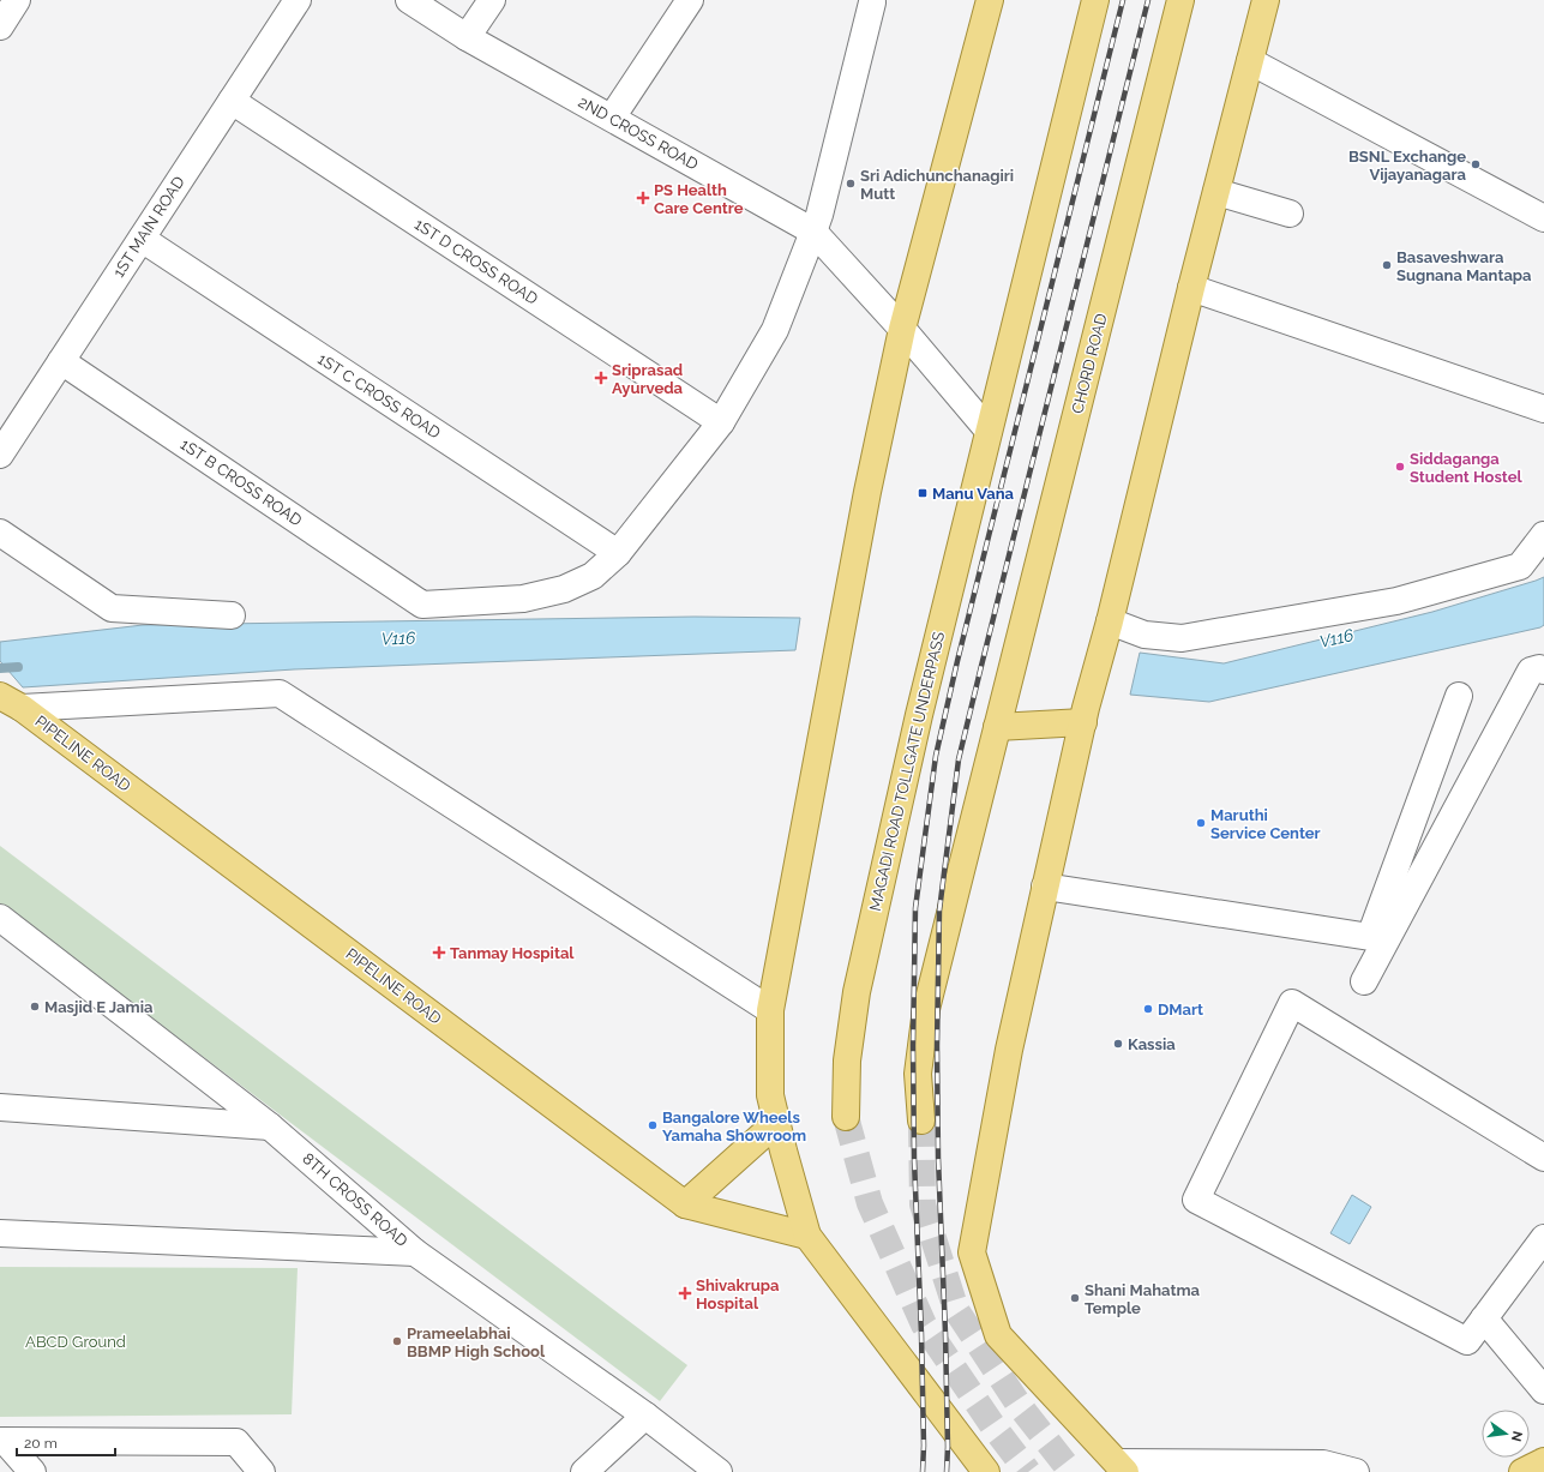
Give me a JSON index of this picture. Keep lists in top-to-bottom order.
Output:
{
  "streets": {
    "main road": ["CHORD ROAD", "PIPELINE ROAD", "MAGADI ROAD TOLLGATE UNDERPASS"],
    "street": [
      "2ND CROSS ROAD",
      "1ST MAIN ROAD",
      "1ST D CROSS ROAD",
      "1ST C CROSS ROAD",
      "1ST B CROSS ROAD",
      "8TH CROSS ROAD"
    ]
  },
  "crossings": [
    ["2ND CROSS ROAD", "MAGADI ROAD TOLLGATE UNDERPASS"],
    ["1ST MAIN ROAD", "1ST D CROSS ROAD"],
    ["1ST MAIN ROAD", "1ST C CROSS ROAD"],
    ["1ST MAIN ROAD", "1ST B CROSS ROAD"],
    ["1ST C CROSS ROAD", "1ST B CROSS ROAD"]
  ],
  "water": ["V116"],
  "parks": ["ABCD Ground"],
  "places": {
    "other": [
      "BSNL Exchange Vijayanagara",
      "Sri Adichunchanagiri Mutt",
      "Basaveshwara Sugnana Mantapa",
      "Siddaganga Student Hostel",
      "Maruthi Service Center",
      "Masjid E Jamia",
      "DMart",
      "Kassia",
      "Bangalore Wheels Yamaha Showroom",
      "Shani Mahatma Temple",
      "Prameelabhai BBMP High School"
    ],
    "health": [
      "PS Health Care Centre",
      "Sriprasad Ayurveda",
      "Tanmay Hospital",
      "Shivakrupa Hospital"
    ],
    "transit": ["Manu Vana"]
  },
  "scale_bar": "20 m",
  "north": "right"
}
